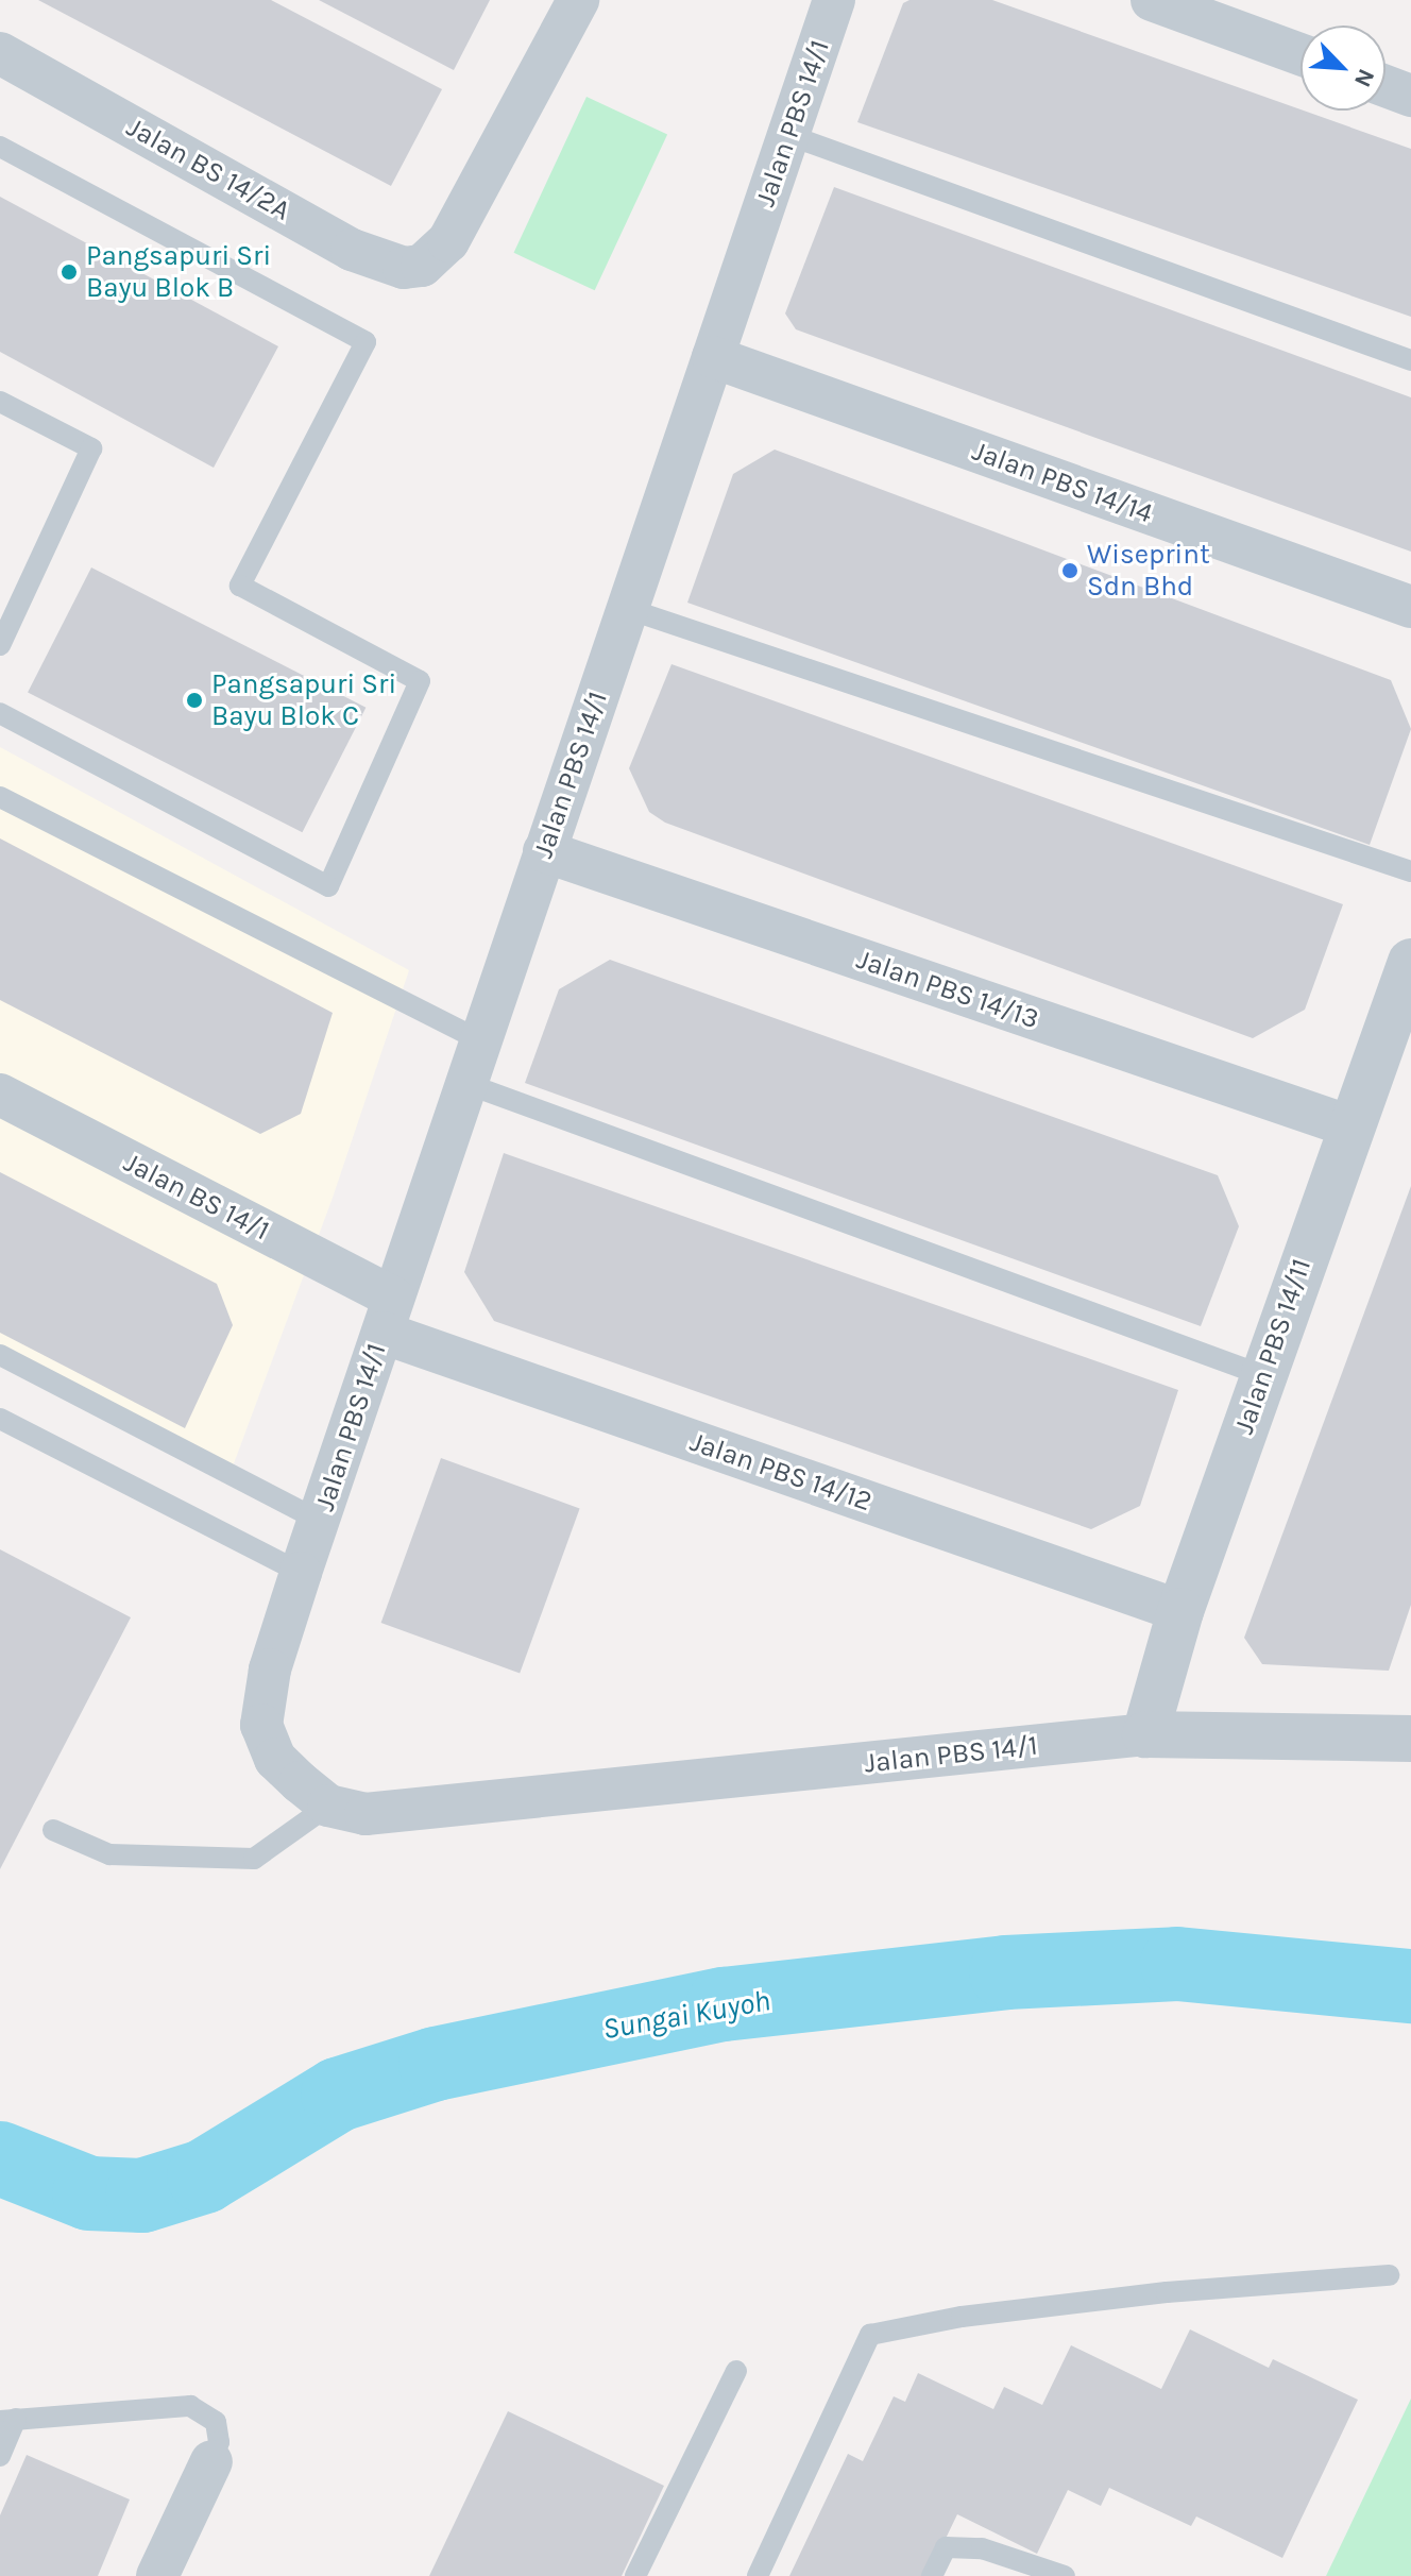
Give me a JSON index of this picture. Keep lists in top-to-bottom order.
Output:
{
  "streets": {
    "street": [
      "Jalan PBS 14/1",
      "Jalan BS 14/2A",
      "Jalan PBS 14/14",
      "Jalan PBS 14/13",
      "Jalan BS 14/1",
      "Jalan PBS 14/11",
      "Jalan PBS 14/12"
    ]
  },
  "crossings": [
    ["Jalan PBS 14/1", "Jalan PBS 14/14"],
    ["Jalan PBS 14/1", "Jalan PBS 14/13"],
    ["Jalan PBS 14/1", "Jalan BS 14/1"],
    ["Jalan PBS 14/1", "Jalan PBS 14/11"],
    ["Jalan PBS 14/1", "Jalan PBS 14/12"],
    ["Jalan PBS 14/13", "Jalan PBS 14/11"],
    ["Jalan BS 14/1", "Jalan PBS 14/12"],
    ["Jalan PBS 14/11", "Jalan PBS 14/12"]
  ],
  "water": ["Sungai Kuyoh"],
  "places": ["Pangsapuri Sri Bayu Blok B", "Wiseprint Sdn Bhd", "Pangsapuri Sri Bayu Blok C"],
  "north": "bottom right"
}
